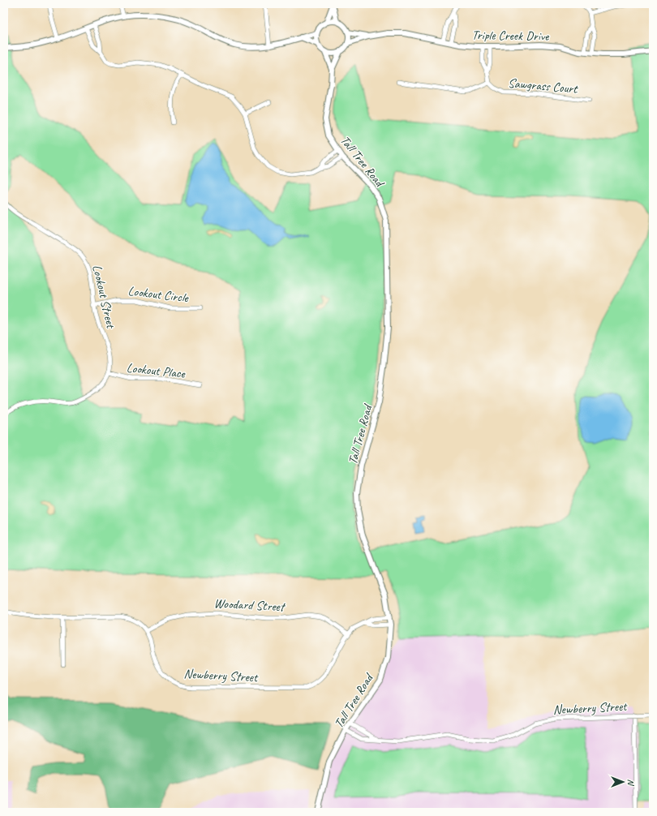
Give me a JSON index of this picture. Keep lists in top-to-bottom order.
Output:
{
  "streets": {
    "street": [
      "Triple Creek Drive",
      "Sawgrass Court",
      "Tall Tree Road",
      "Lookout Circle",
      "Lookout Street",
      "Lookout Place",
      "Woodard Street",
      "Newberry Street"
    ]
  },
  "crossings": [
    ["Triple Creek Drive", "Sawgrass Court"],
    ["Triple Creek Drive", "Tall Tree Road"],
    ["Tall Tree Road", "Newberry Street"],
    ["Lookout Circle", "Lookout Street"],
    ["Lookout Street", "Lookout Place"],
    ["Woodard Street", "Newberry Street"]
  ],
  "north": "right"
}
